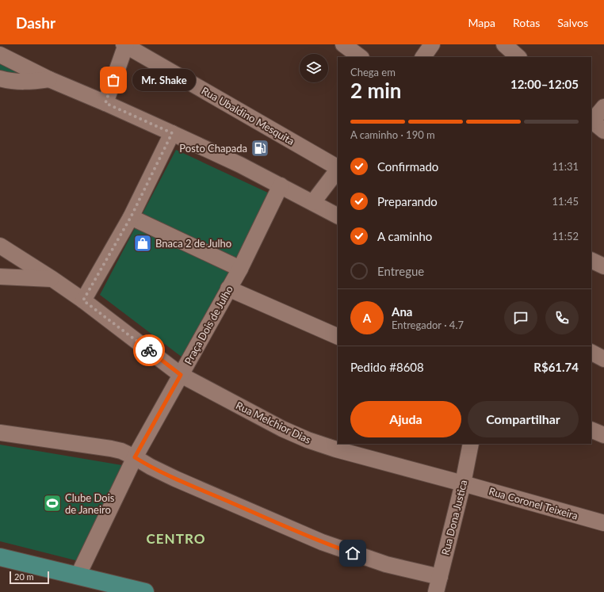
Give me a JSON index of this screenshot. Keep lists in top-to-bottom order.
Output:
{
  "streets": {
    "street": [
      "Rua Ubaldino Mesquita",
      "Praça Dois de Julho",
      "Rua Melchior Dias",
      "Rua Coronel Teixeira",
      "Rua Dona Justica"
    ]
  },
  "crossings": [
    ["Praça Dois de Julho", "Rua Melchior Dias"],
    ["Rua Melchior Dias", "Rua Coronel Teixeira"],
    ["Rua Melchior Dias", "Rua Dona Justica"],
    ["Rua Coronel Teixeira", "Rua Dona Justica"]
  ],
  "districts": ["CENTRO"],
  "places": {
    "other": ["Mr. Shake"],
    "fuel station": ["Posto Chapada"],
    "shop": ["Bnaca 2 de Julho"],
    "sports": ["Clube Dois de Janeiro"]
  },
  "scale_bar": "20 m",
  "page": {
    "header": "Dashr",
    "nav": ["Mapa", "Rotas", "Salvos"],
    "heading": ["2 min", "Chega em", "12:00–12:05"],
    "panel": [
      "Ana",
      "Entregador · 4.7",
      "Pedido #8608",
      "R$61.74"
    ],
    "bubble": "Mr. Shake",
    "bar": "A caminho · 190 m",
    "list": [
      ["Confirmado", "11:31"],
      ["Preparando", "11:45"],
      ["A caminho", "11:52"],
      "Entregue"
    ],
    "round": "A",
    "buttons": ["Ajuda", "Compartilhar"],
    "scale": "20 m"
  }
}
